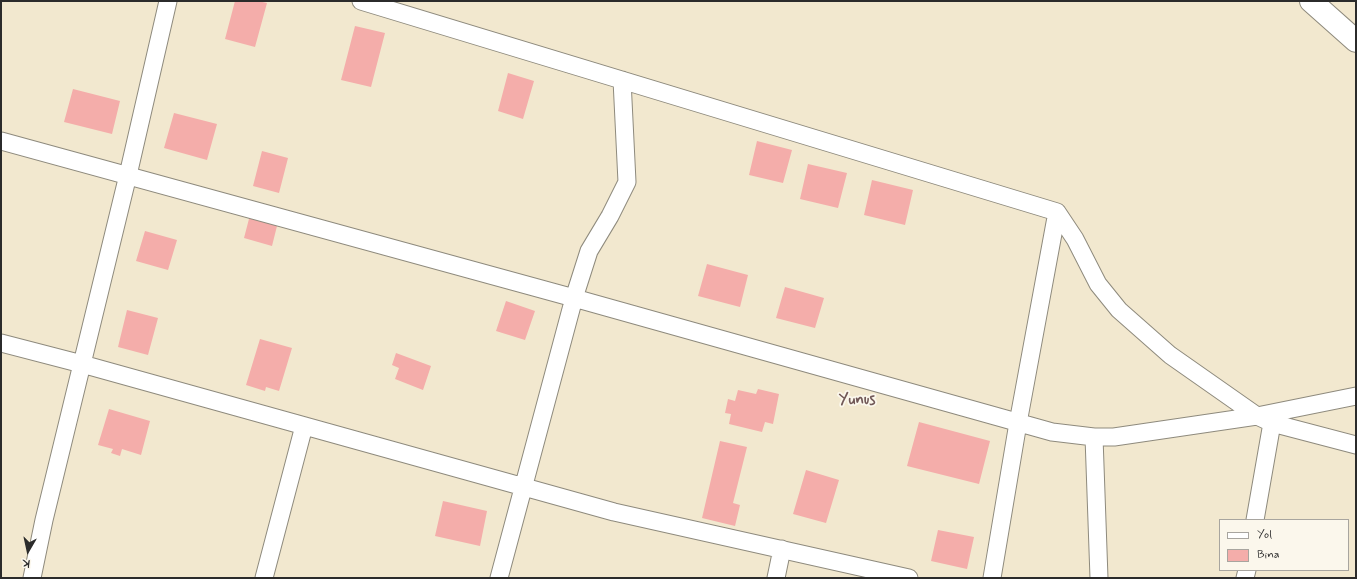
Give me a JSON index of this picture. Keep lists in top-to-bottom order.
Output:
{
  "districts": ["Yunus"],
  "legend": ["Yol", "Bina"],
  "north": "bottom"
}
